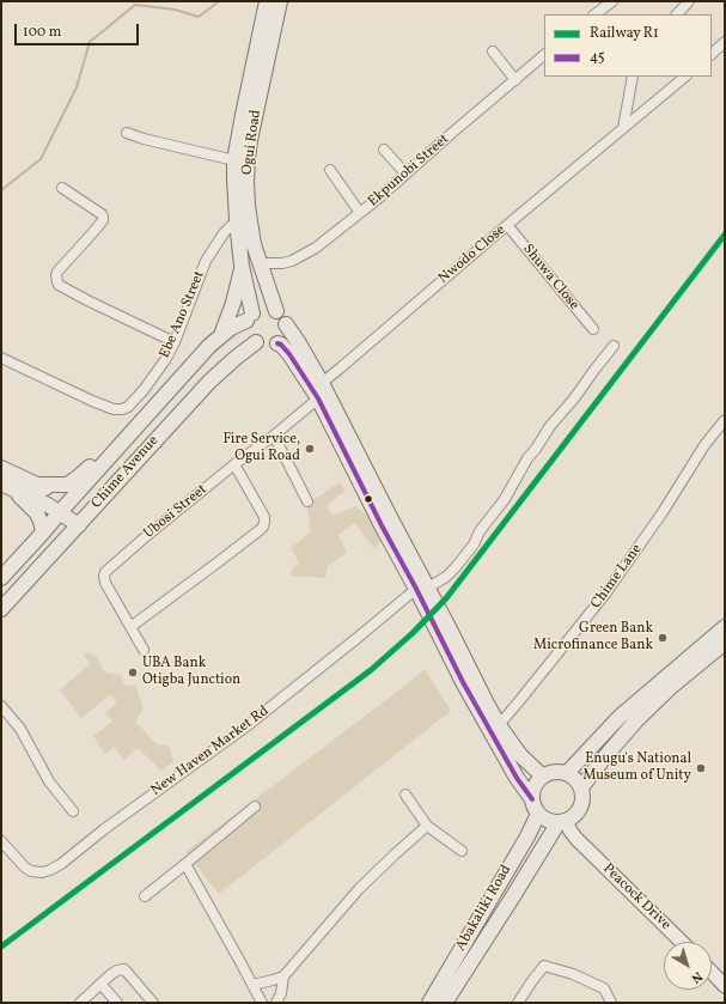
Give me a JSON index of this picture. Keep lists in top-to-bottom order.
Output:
{
  "streets": {
    "main road": ["Ogui Road", "Chime Avenue", "Abakaliki Road"],
    "street": [
      "Ekpunobi Street",
      "Nwodo Close",
      "Shuwa Close",
      "Ebe Ano Street",
      "Ubosi Street",
      "Chime Lane",
      "New Haven Market Rd",
      "Peacock Drive"
    ]
  },
  "crossings": [
    ["Ogui Road", "Ekpunobi Street"],
    ["Ogui Road", "Ebe Ano Street"],
    ["Ogui Road", "Chime Avenue"],
    ["Nwodo Close", "Shuwa Close"],
    ["Nwodo Close", "Ubosi Street"],
    ["Peacock Drive", "Abakaliki Road"]
  ],
  "places": [
    "Fire Service, Ogui Road",
    "Green Bank Microfinance Bank",
    "UBA Bank Otigba Junction",
    "Enugu's National Museum of Unity"
  ],
  "lines": ["rail line R1", "transit line 45"],
  "legend": ["Railway R1", "45"],
  "scale_bar": "100 m",
  "north": "bottom right"
}
